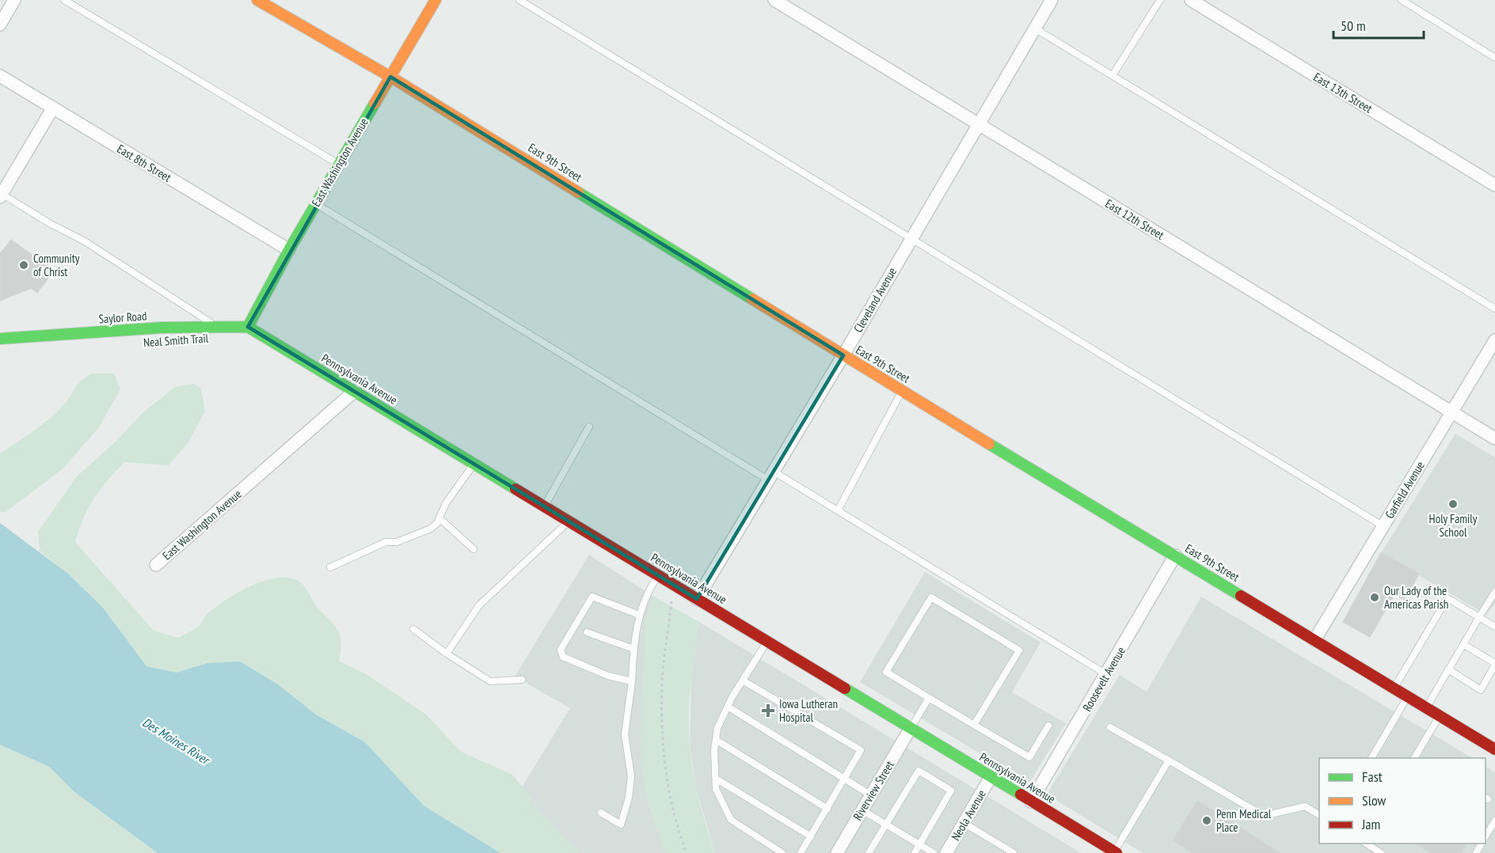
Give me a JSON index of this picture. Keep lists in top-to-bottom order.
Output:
{
  "streets": {
    "street": [
      "East 13th Street",
      "East Washington Avenue",
      "East 9th Street",
      "East 8th Street",
      "East 12th Street",
      "Cleveland Avenue",
      "Saylor Road",
      "Pennsylvania Avenue",
      "Garfield Avenue",
      "Roosevelt Avenue",
      "Riverview Street",
      "Neola Avenue"
    ]
  },
  "crossings": [
    ["East Washington Avenue", "East 9th Street"],
    ["East Washington Avenue", "East 8th Street"],
    ["East Washington Avenue", "Saylor Road"],
    ["East Washington Avenue", "Pennsylvania Avenue"],
    ["East 9th Street", "Cleveland Avenue"],
    ["East 9th Street", "Garfield Avenue"],
    ["East 9th Street", "Roosevelt Avenue"],
    ["East 12th Street", "Cleveland Avenue"],
    ["East 12th Street", "Garfield Avenue"],
    ["Cleveland Avenue", "Pennsylvania Avenue"],
    ["Saylor Road", "Pennsylvania Avenue"],
    ["Pennsylvania Avenue", "Roosevelt Avenue"],
    ["Pennsylvania Avenue", "Riverview Street"],
    ["Pennsylvania Avenue", "Neola Avenue"]
  ],
  "water": ["Des Moines River"],
  "places": {
    "other": [
      "Community of Christ",
      "Holy Family School",
      "Our Lady of the Americas Parish",
      "Penn Medical Place"
    ],
    "health": ["Iowa Lutheran Hospital"]
  },
  "legend": ["Fast", "Slow", "Jam"],
  "scale_bar": "50 m"
}
